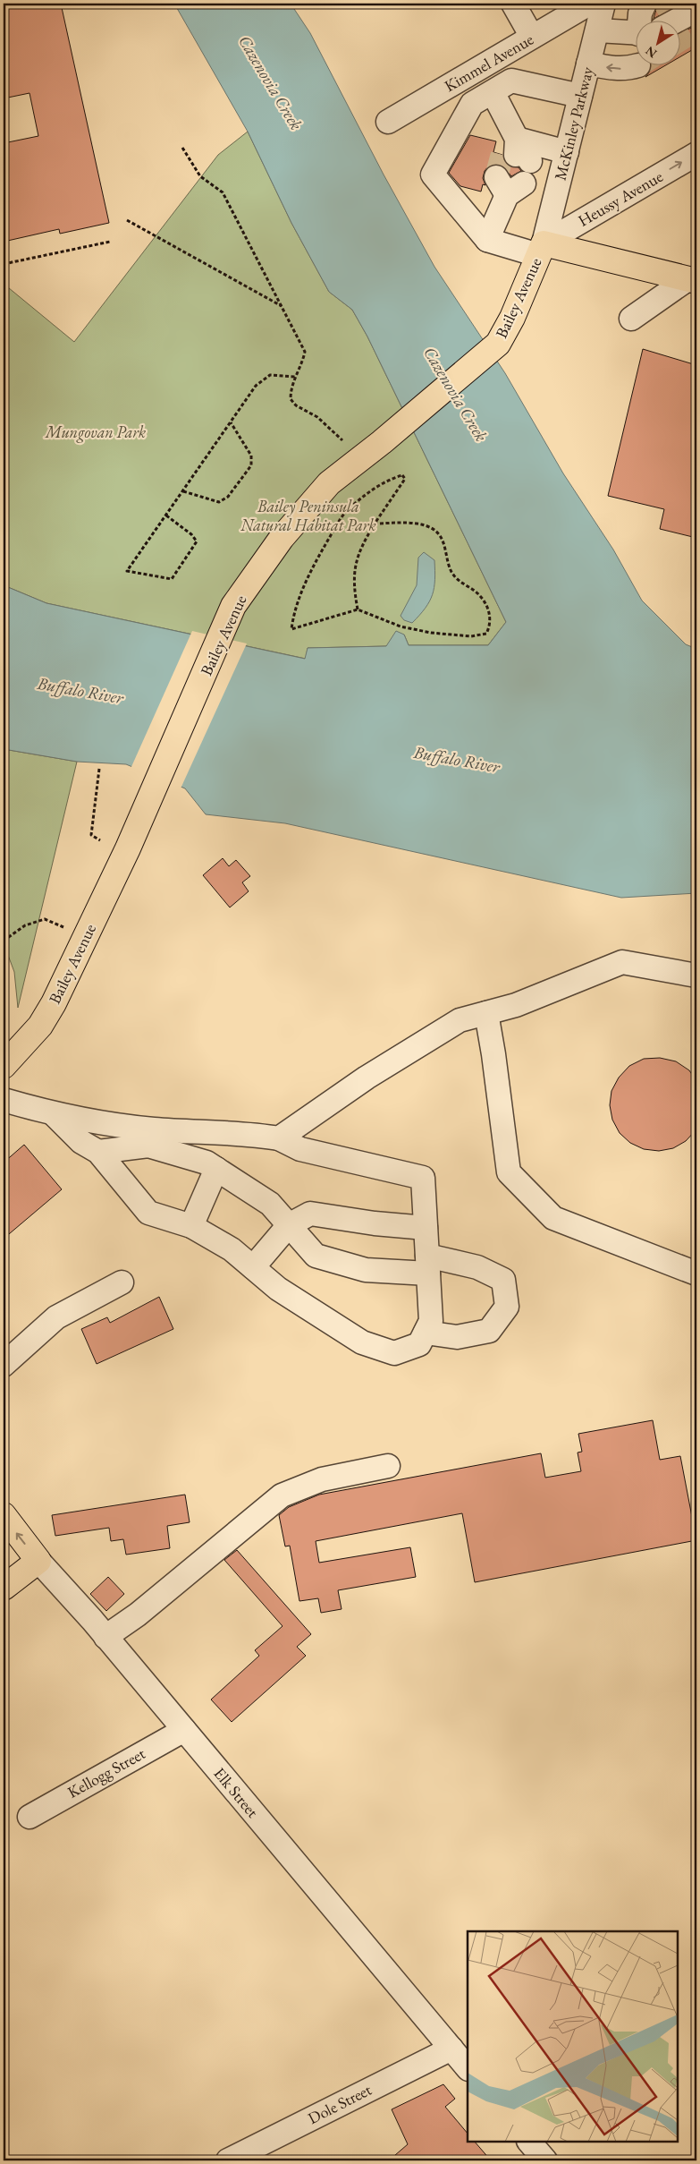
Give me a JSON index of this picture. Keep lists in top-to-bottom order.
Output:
{
  "streets": {
    "main road": ["Bailey Avenue", "Elk Street"],
    "street": [
      "Kimmel Avenue",
      "McKinley Parkway",
      "Heussy Avenue",
      "Kellogg Street",
      "Dole Street"
    ]
  },
  "crossings": [
    ["McKinley Parkway", "Heussy Avenue"],
    ["McKinley Parkway", "Bailey Avenue"],
    ["Heussy Avenue", "Bailey Avenue"],
    ["Kellogg Street", "Elk Street"],
    ["Elk Street", "Dole Street"]
  ],
  "water": ["Cazenovia Creek", "Buffalo River"],
  "parks": ["Mungovan Park", "Bailey Peninsula Natural Habitat Park"],
  "north": "bottom left"
}
